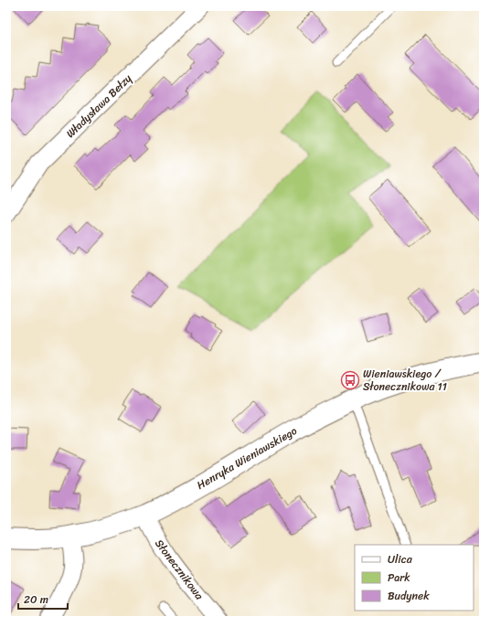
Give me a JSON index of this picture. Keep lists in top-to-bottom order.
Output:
{
  "streets": {
    "street": ["Władysława Bełzy", "Henryka Wieniawskiego", "Słonecznikowa"]
  },
  "crossings": [
    ["Henryka Wieniawskiego", "Słonecznikowa"]
  ],
  "places": {
    "bus stop": ["Wieniawskiego / Słonecznikowa 11"]
  },
  "legend": ["Ulica", "Park", "Budynek"],
  "scale_bar": "20 m"
}
